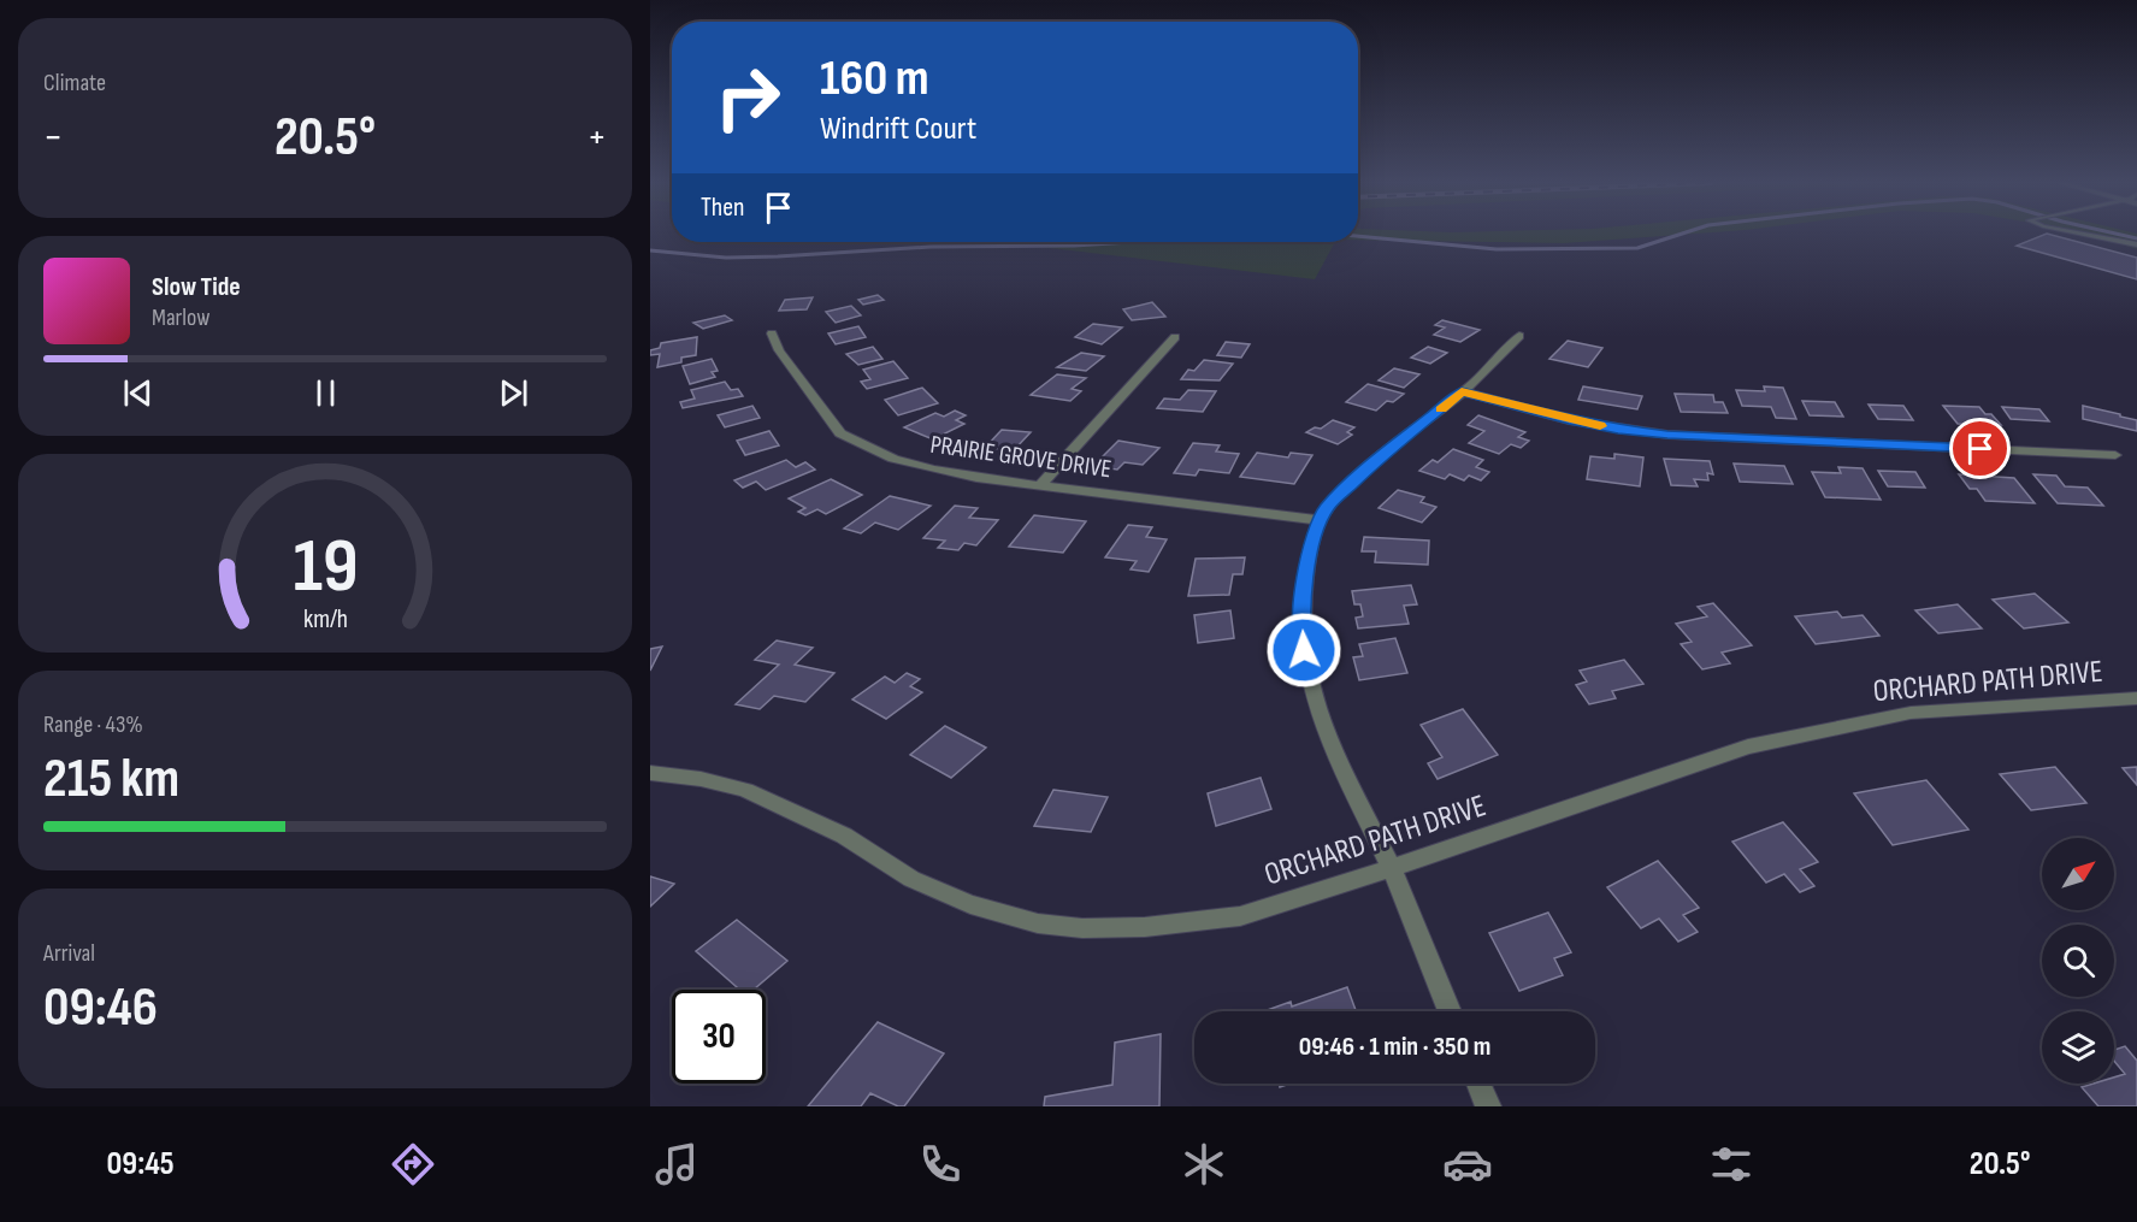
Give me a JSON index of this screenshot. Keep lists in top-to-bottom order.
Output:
{
  "streets": {
    "street": ["PRAIRIE GROVE DRIVE", "ORCHARD PATH DRIVE"]
  },
  "north": "top right",
  "page": {
    "tile": [
      "Climate",
      ["Range · 43%", "215 km"],
      ["Arrival", "09:46"]
    ],
    "turn": ["160 m", "Windrift Court"],
    "heat": ["−", "20.5°", "+"],
    "then": "Then",
    "song": ["Slow Tide", "Marlow"],
    "limit": "30",
    "trip": "09:46 · 1 min · 350 m",
    "tabs": ["09:45", "20.5°"],
    "gauge": ["19", "km/h"]
  }
}
